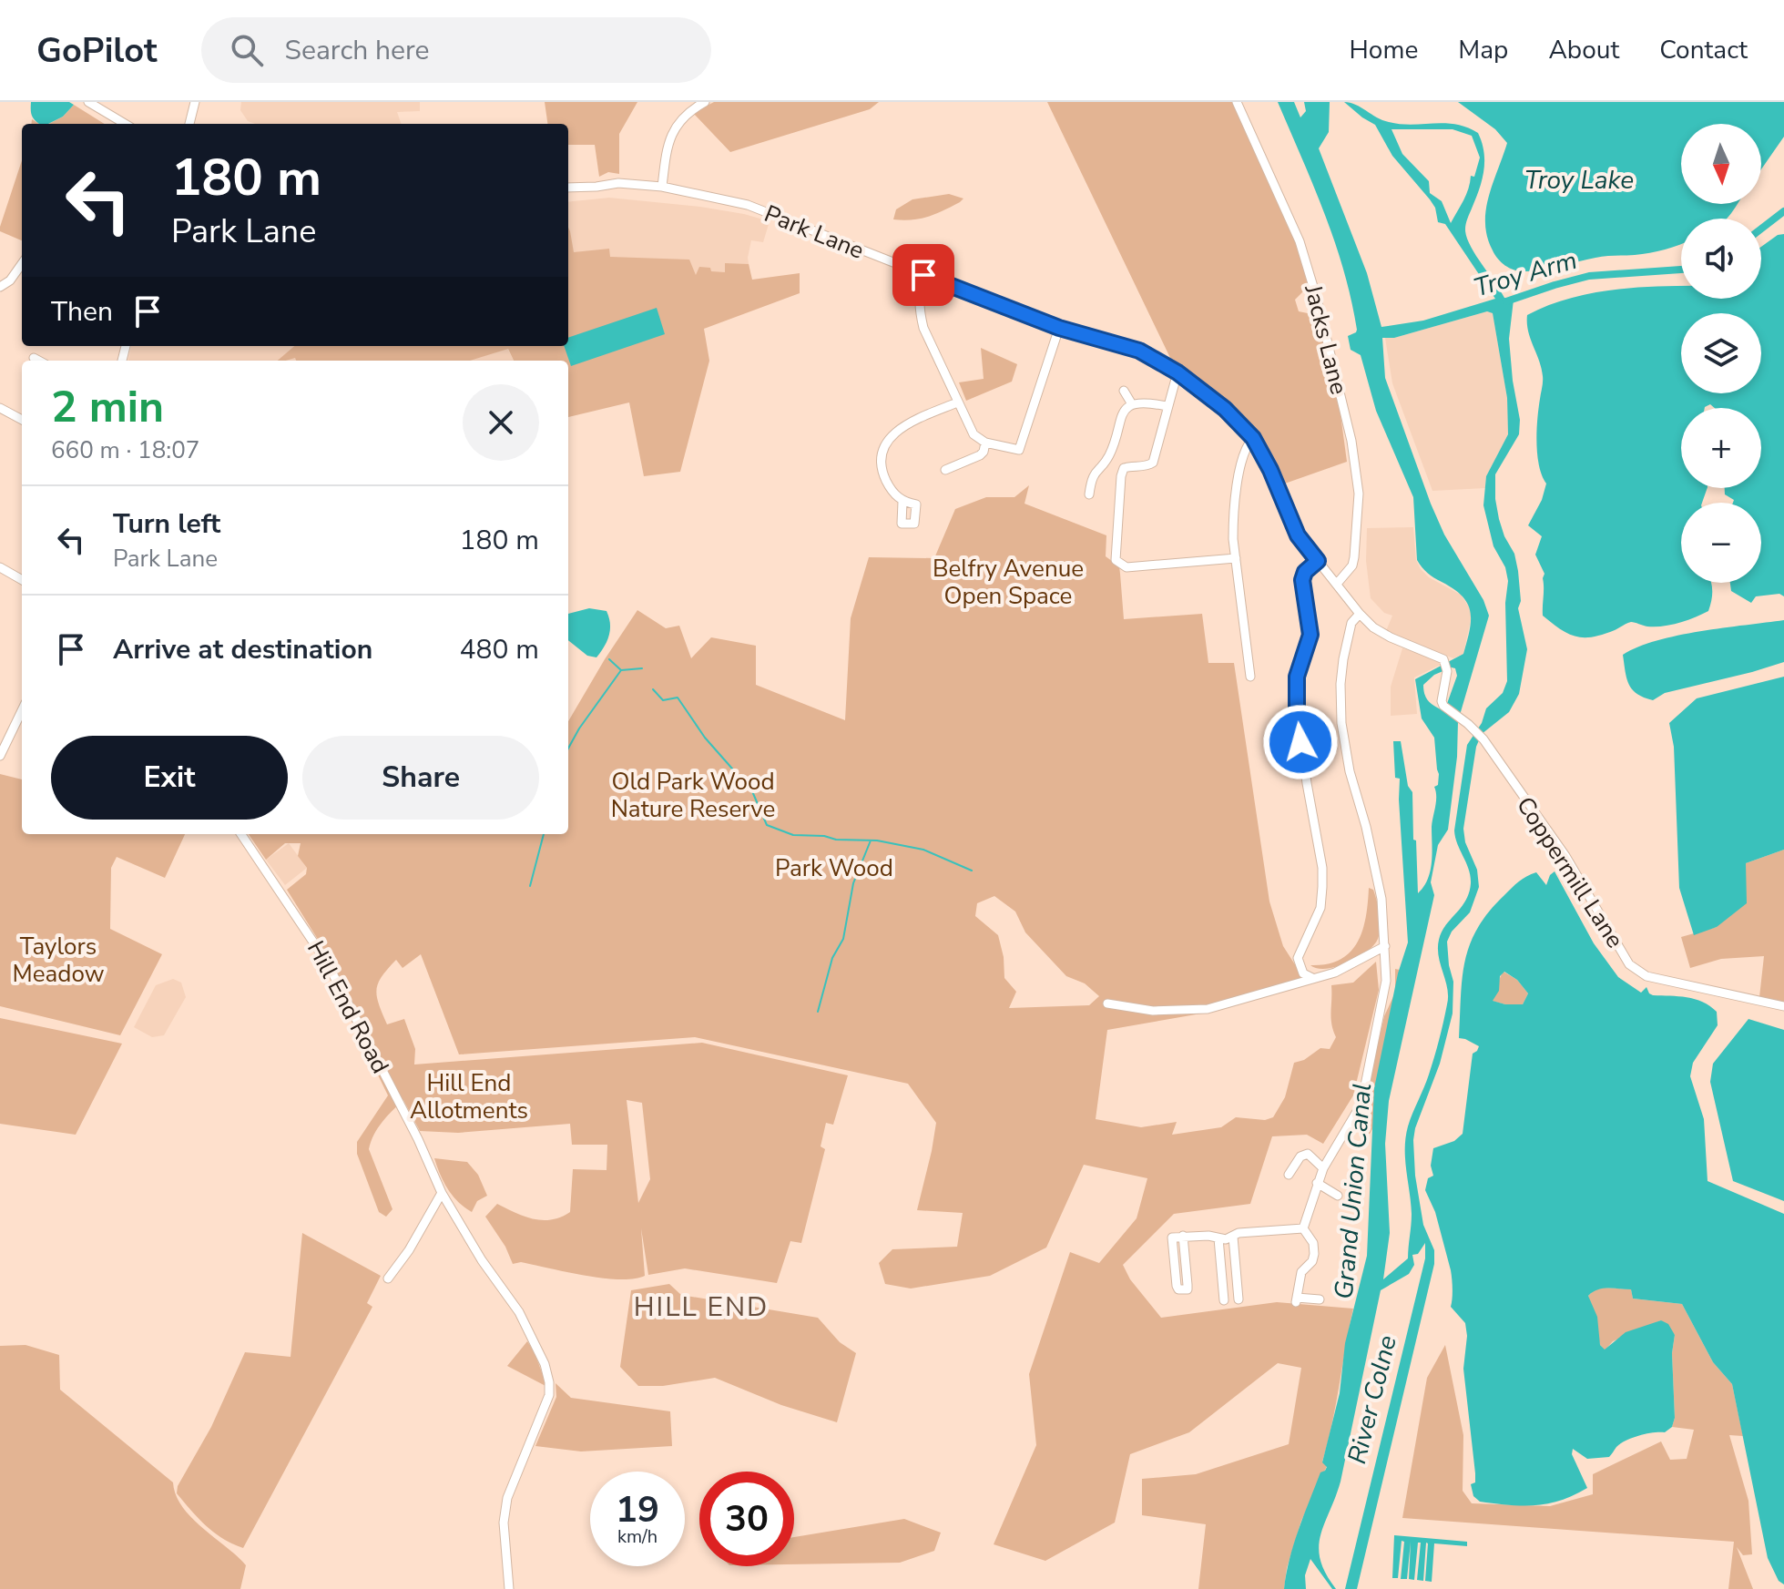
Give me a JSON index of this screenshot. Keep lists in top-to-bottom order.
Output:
{
  "streets": {
    "street": [
      "Park Lane",
      "Jacks Lane",
      "Coppermill Lane",
      "Hill End Road"
    ]
  },
  "crossings": [
    ["Park Lane", "Jacks Lane"],
    ["Park Lane", "Coppermill Lane"]
  ],
  "districts": ["HILL END"],
  "water": [
    "Troy Lake",
    "Troy Arm",
    "Grand Union Canal",
    "River Colne"
  ],
  "parks": [
    "Belfry Avenue Open Space",
    "Old Park Wood Nature Reserve",
    "Park Wood",
    "Taylors Meadow",
    "Hill End Allotments"
  ],
  "north": "bottom",
  "page": {
    "header": "GoPilot",
    "search": "Search here",
    "nav": [
      "Home",
      "Map",
      "About",
      "Contact"
    ],
    "map_buttons": ["+", "−"],
    "turn": ["180 m", "Park Lane"],
    "then": "Then",
    "heading": ["2 min", "660 m · 18:07"],
    "list": [
      {
        "name": "Turn left",
        "note": "Park Lane",
        "value": "180 m"
      },
      {
        "name": "Arrive at destination",
        "value": "480 m"
      }
    ],
    "buttons": ["Exit", "Share"],
    "speed": "19 km/h",
    "limit": "30"
  }
}
